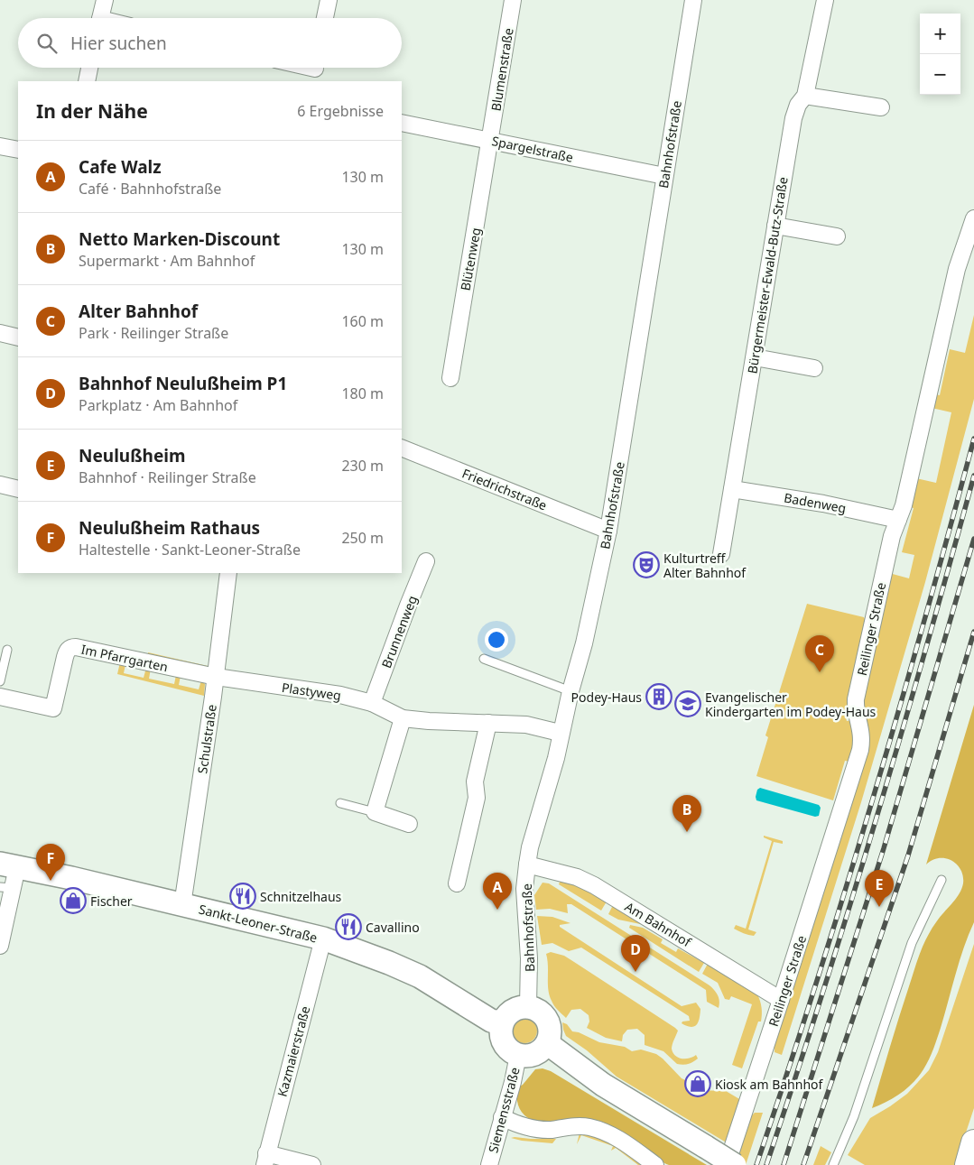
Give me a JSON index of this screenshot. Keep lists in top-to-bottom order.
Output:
{
  "streets": {
    "street": [
      "Blumenstraße",
      "Bahnhofstraße",
      "Spargelstraße",
      "Blütenweg",
      "Bürgermeister-Ewald-Butz-Straße",
      "Friedrichstraße",
      "Badenweg",
      "Reilinger Straße",
      "Brunnenweg",
      "Im Pfarrgarten",
      "Plastyweg",
      "Schulstraße",
      "Sankt-Leoner-Straße",
      "Am Bahnhof",
      "Kazmaierstraße",
      "Siemensstraße"
    ]
  },
  "crossings": [
    ["Blumenstraße", "Spargelstraße"],
    ["Blumenstraße", "Blütenweg"],
    ["Bahnhofstraße", "Spargelstraße"],
    ["Bahnhofstraße", "Friedrichstraße"],
    ["Bahnhofstraße", "Plastyweg"],
    ["Bahnhofstraße", "Sankt-Leoner-Straße"],
    ["Bahnhofstraße", "Am Bahnhof"],
    ["Bahnhofstraße", "Siemensstraße"],
    ["Spargelstraße", "Blütenweg"],
    ["Bürgermeister-Ewald-Butz-Straße", "Badenweg"],
    ["Badenweg", "Reilinger Straße"],
    ["Reilinger Straße", "Am Bahnhof"],
    ["Brunnenweg", "Plastyweg"],
    ["Im Pfarrgarten", "Plastyweg"],
    ["Im Pfarrgarten", "Schulstraße"],
    ["Plastyweg", "Schulstraße"],
    ["Schulstraße", "Sankt-Leoner-Straße"],
    ["Sankt-Leoner-Straße", "Kazmaierstraße"],
    ["Sankt-Leoner-Straße", "Siemensstraße"]
  ],
  "places": {
    "theatre": ["Kulturtreff Alter Bahnhof"],
    "building": ["Podey-Haus"],
    "school or university": ["Evangelischer Kindergarten im Podey-Haus"],
    "restaurant": ["Schnitzelhaus", "Cavallino"],
    "shop": ["Fischer", "Kiosk am Bahnhof"]
  },
  "page": {
    "map_buttons": ["+", "−"],
    "search": "Hier suchen",
    "heading": ["In der Nähe", "6 Ergebnisse"],
    "list": [
      {
        "mark": "A",
        "name": "Cafe Walz",
        "note": "Café · Bahnhofstraße",
        "value": "130 m"
      },
      {
        "mark": "B",
        "name": "Netto Marken-Discount",
        "note": "Supermarkt · Am Bahnhof",
        "value": "130 m"
      },
      {
        "mark": "C",
        "name": "Alter Bahnhof",
        "note": "Park · Reilinger Straße",
        "value": "160 m"
      },
      {
        "mark": "D",
        "name": "Bahnhof Neulußheim P1",
        "note": "Parkplatz · Am Bahnhof",
        "value": "180 m"
      },
      {
        "mark": "E",
        "name": "Neulußheim",
        "note": "Bahnhof · Reilinger Straße",
        "value": "230 m"
      },
      {
        "mark": "F",
        "name": "Neulußheim Rathaus",
        "note": "Haltestelle · Sankt-Leoner-Straße",
        "value": "250 m"
      }
    ],
    "pins": [
      "C",
      "B",
      "F",
      "E",
      "A",
      "D"
    ]
  }
}
